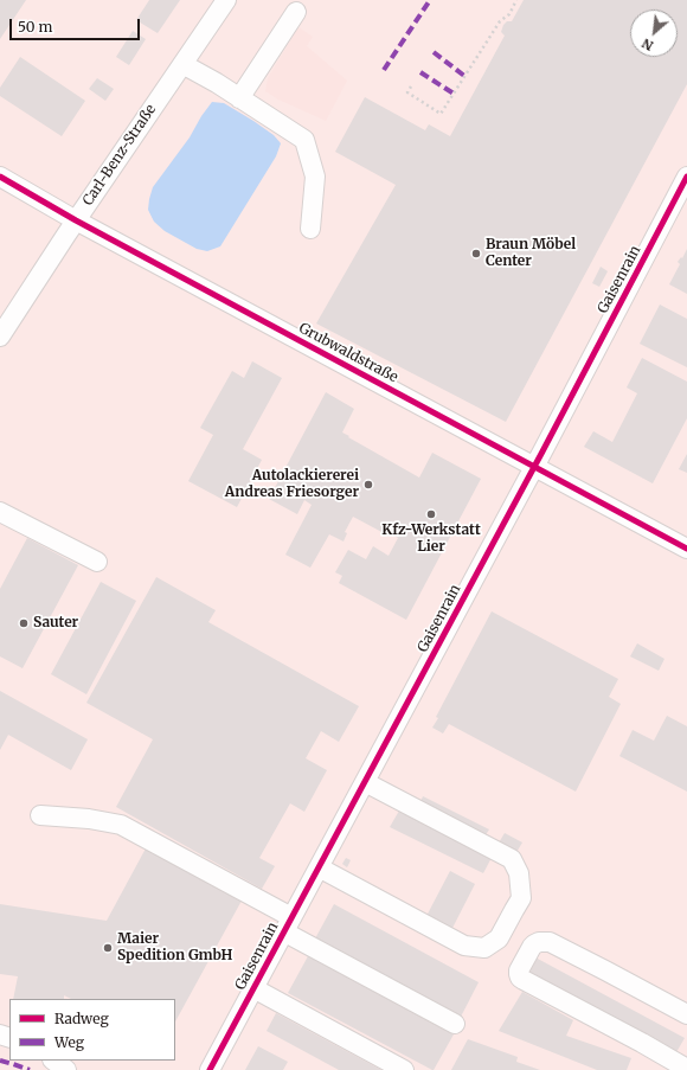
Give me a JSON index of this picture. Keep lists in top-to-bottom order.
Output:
{
  "streets": {
    "street": ["Carl-Benz-Straße", "Gaisenrain", "Grubwaldstraße"]
  },
  "crossings": [
    ["Carl-Benz-Straße", "Grubwaldstraße"],
    ["Gaisenrain", "Grubwaldstraße"]
  ],
  "places": [
    "Braun Möbel Center",
    "Autolackiererei Andreas Friesorger",
    "Kfz-Werkstatt Lier",
    "Sauter",
    "Maier Spedition GmbH"
  ],
  "legend": ["Radweg", "Weg"],
  "scale_bar": "50 m",
  "north": "bottom left"
}
